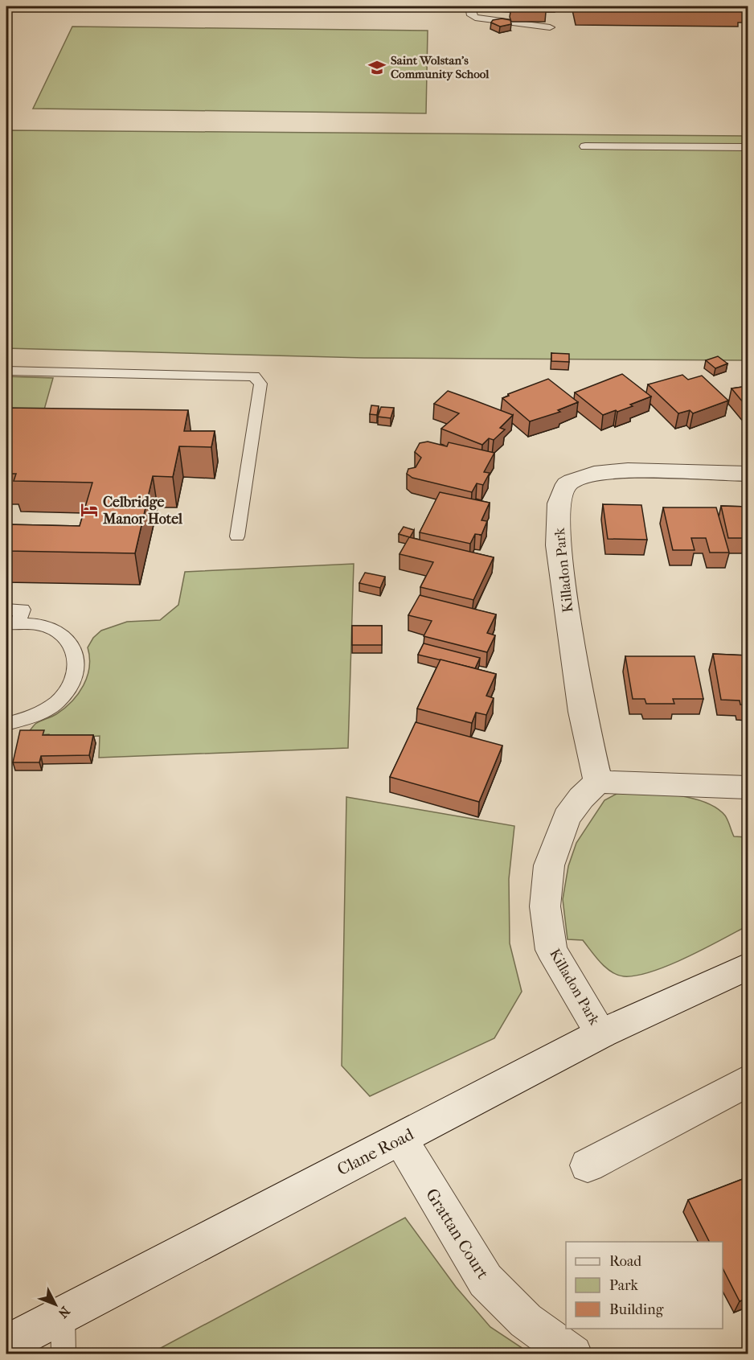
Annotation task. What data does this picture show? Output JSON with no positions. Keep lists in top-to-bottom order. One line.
{"streets":{"street":["Killadon Park","Clane Road","Grattan Court"]},"crossings":[["Killadon Park","Clane Road"],["Clane Road","Grattan Court"]],"places":{"school or university":["Saint Wolstan's Community School"],"hotel":["Celbridge Manor Hotel"]},"legend":["Road","Park","Building"],"north":"bottom right"}
